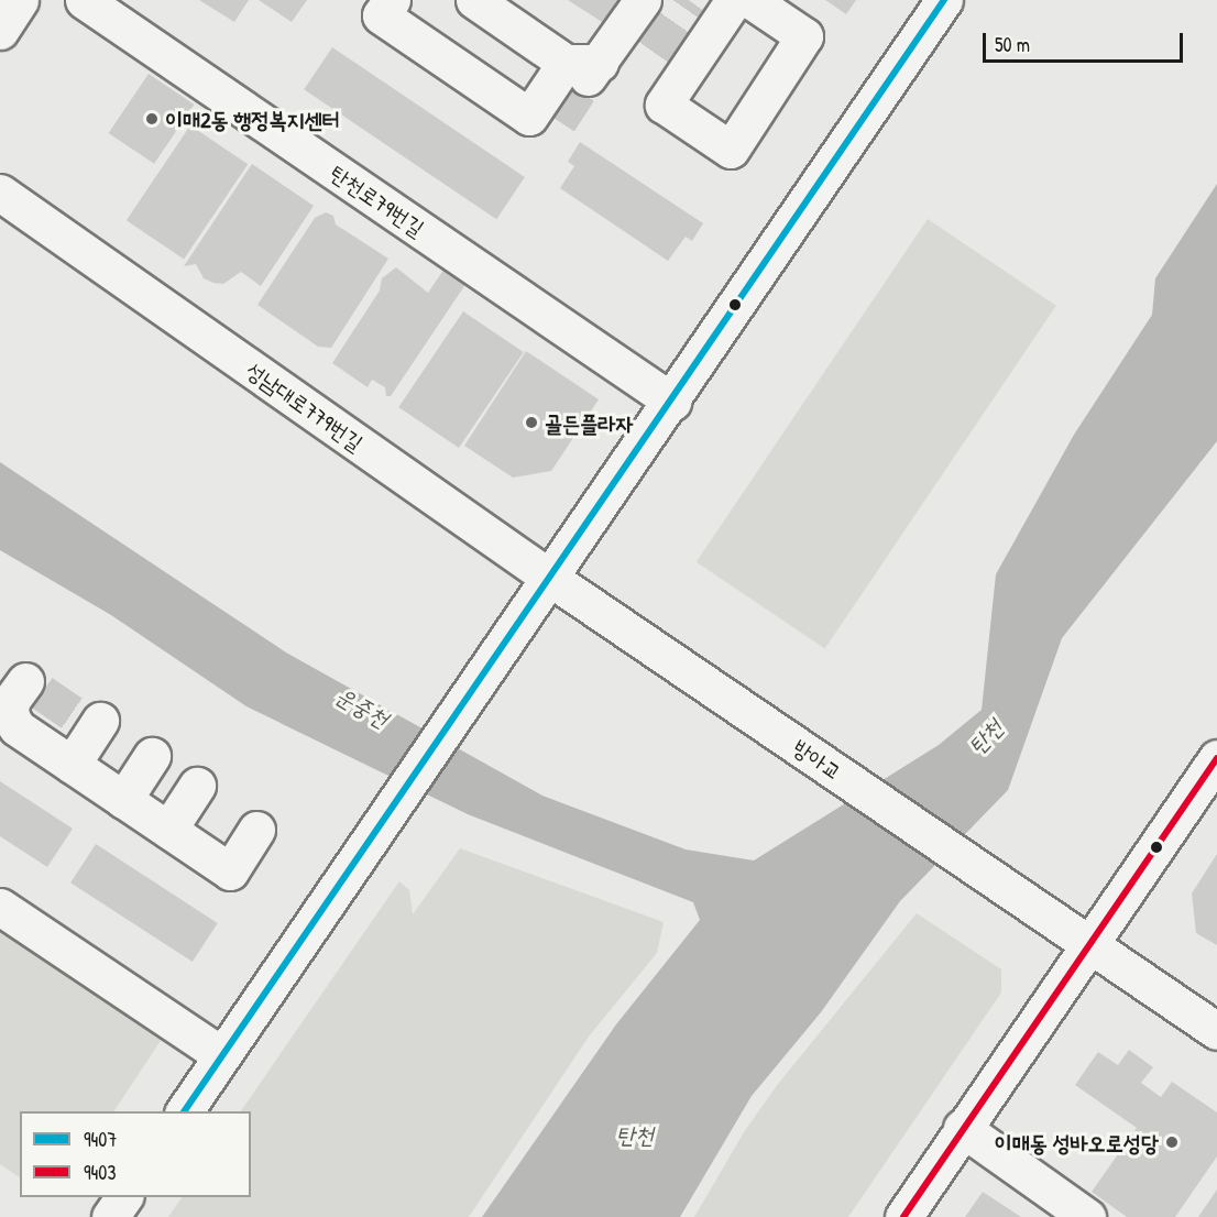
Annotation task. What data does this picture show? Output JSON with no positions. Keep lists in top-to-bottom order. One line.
{"streets":{"street":["탄천로79번길","성남대로779번길","방아교"]},"crossings":[["성남대로779번길","방아교"]],"water":["운중천","탄천"],"places":["이매2동 행정복지센터","골든플라자","이매동 성바오로성당"],"lines":["transit line 9407","transit line 9403"],"legend":["9407","9403"],"scale_bar":"50 m"}
